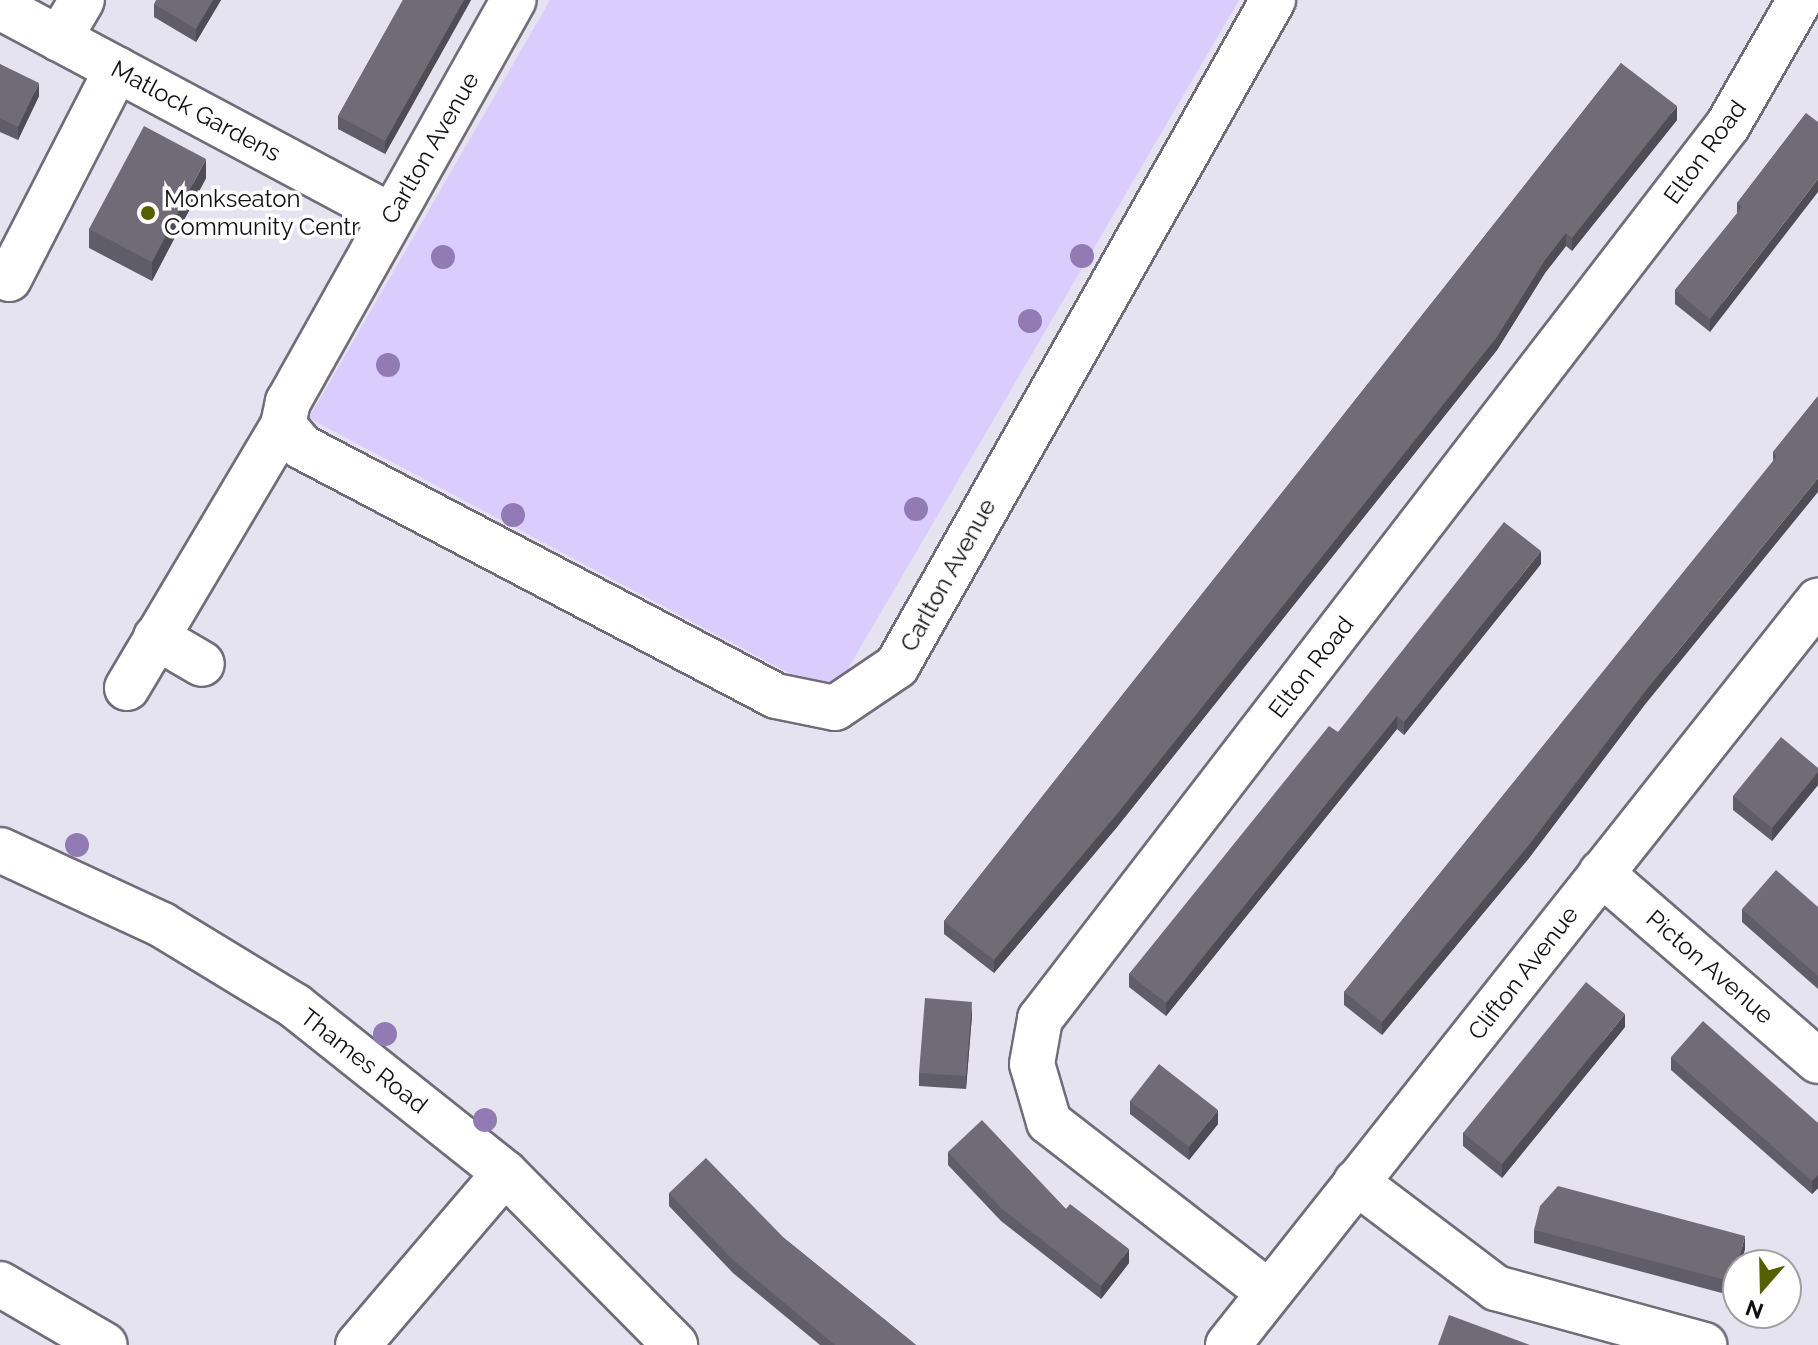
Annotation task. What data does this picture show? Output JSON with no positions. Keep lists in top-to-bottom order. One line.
{"streets":{"street":["Matlock Gardens","Carlton Avenue","Elton Road","Picton Avenue","Clifton Avenue","Thames Road"]},"crossings":[["Matlock Gardens","Carlton Avenue"],["Elton Road","Clifton Avenue"],["Picton Avenue","Clifton Avenue"]],"places":["Monkseaton Community Centr"],"north":"bottom"}
